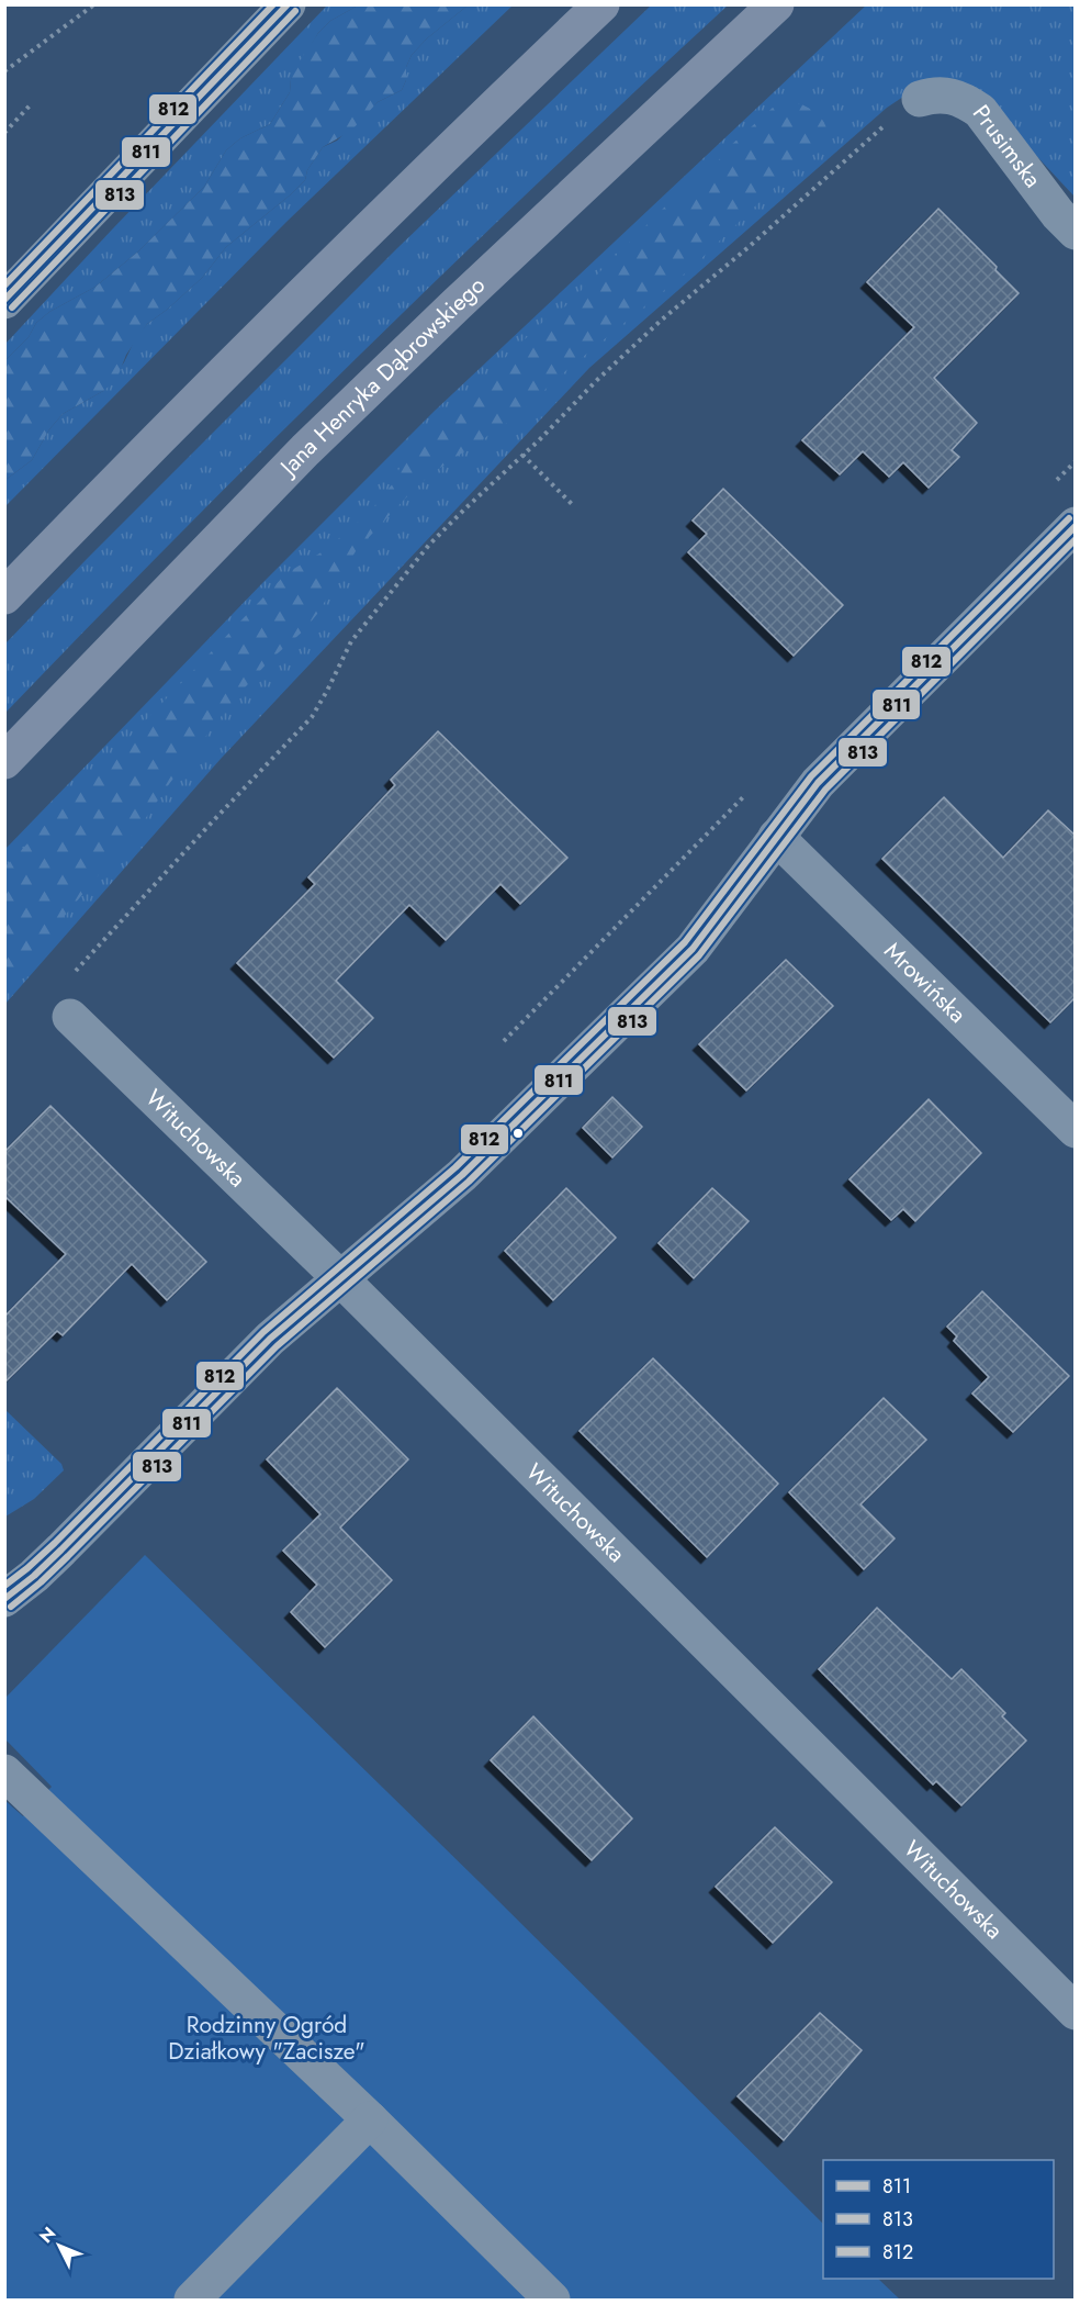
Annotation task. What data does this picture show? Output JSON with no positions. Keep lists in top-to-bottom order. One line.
{"streets":{"main road":["Jana Henryka Dąbrowskiego"],"street":["Prusimska","Mrowińska","Wituchowska"]},"parks":["Rodzinny Ogród Działkowy \"Zacisze\""],"lines":["transit line 811","transit line 812","transit line 813"],"legend":["811","813","812"],"north":"top left"}
